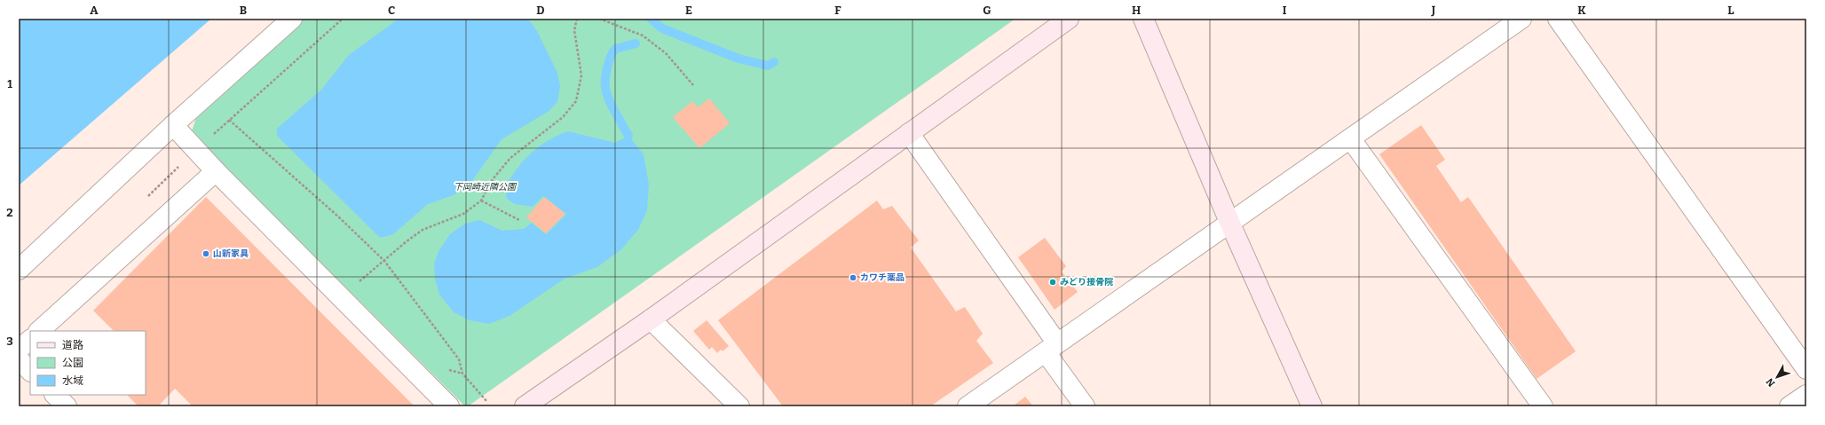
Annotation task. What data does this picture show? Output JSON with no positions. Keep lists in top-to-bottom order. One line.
{"parks":["下岡崎近隣公園"],"places":["山新家具","カワチ薬品","みどり接骨院"],"legend":["道路","公園","水域"],"north":"bottom left","grid":{"columns":["A","B","C","D","E","F","G","H","I","J","K","L"],"rows":["1","2","3"]}}
